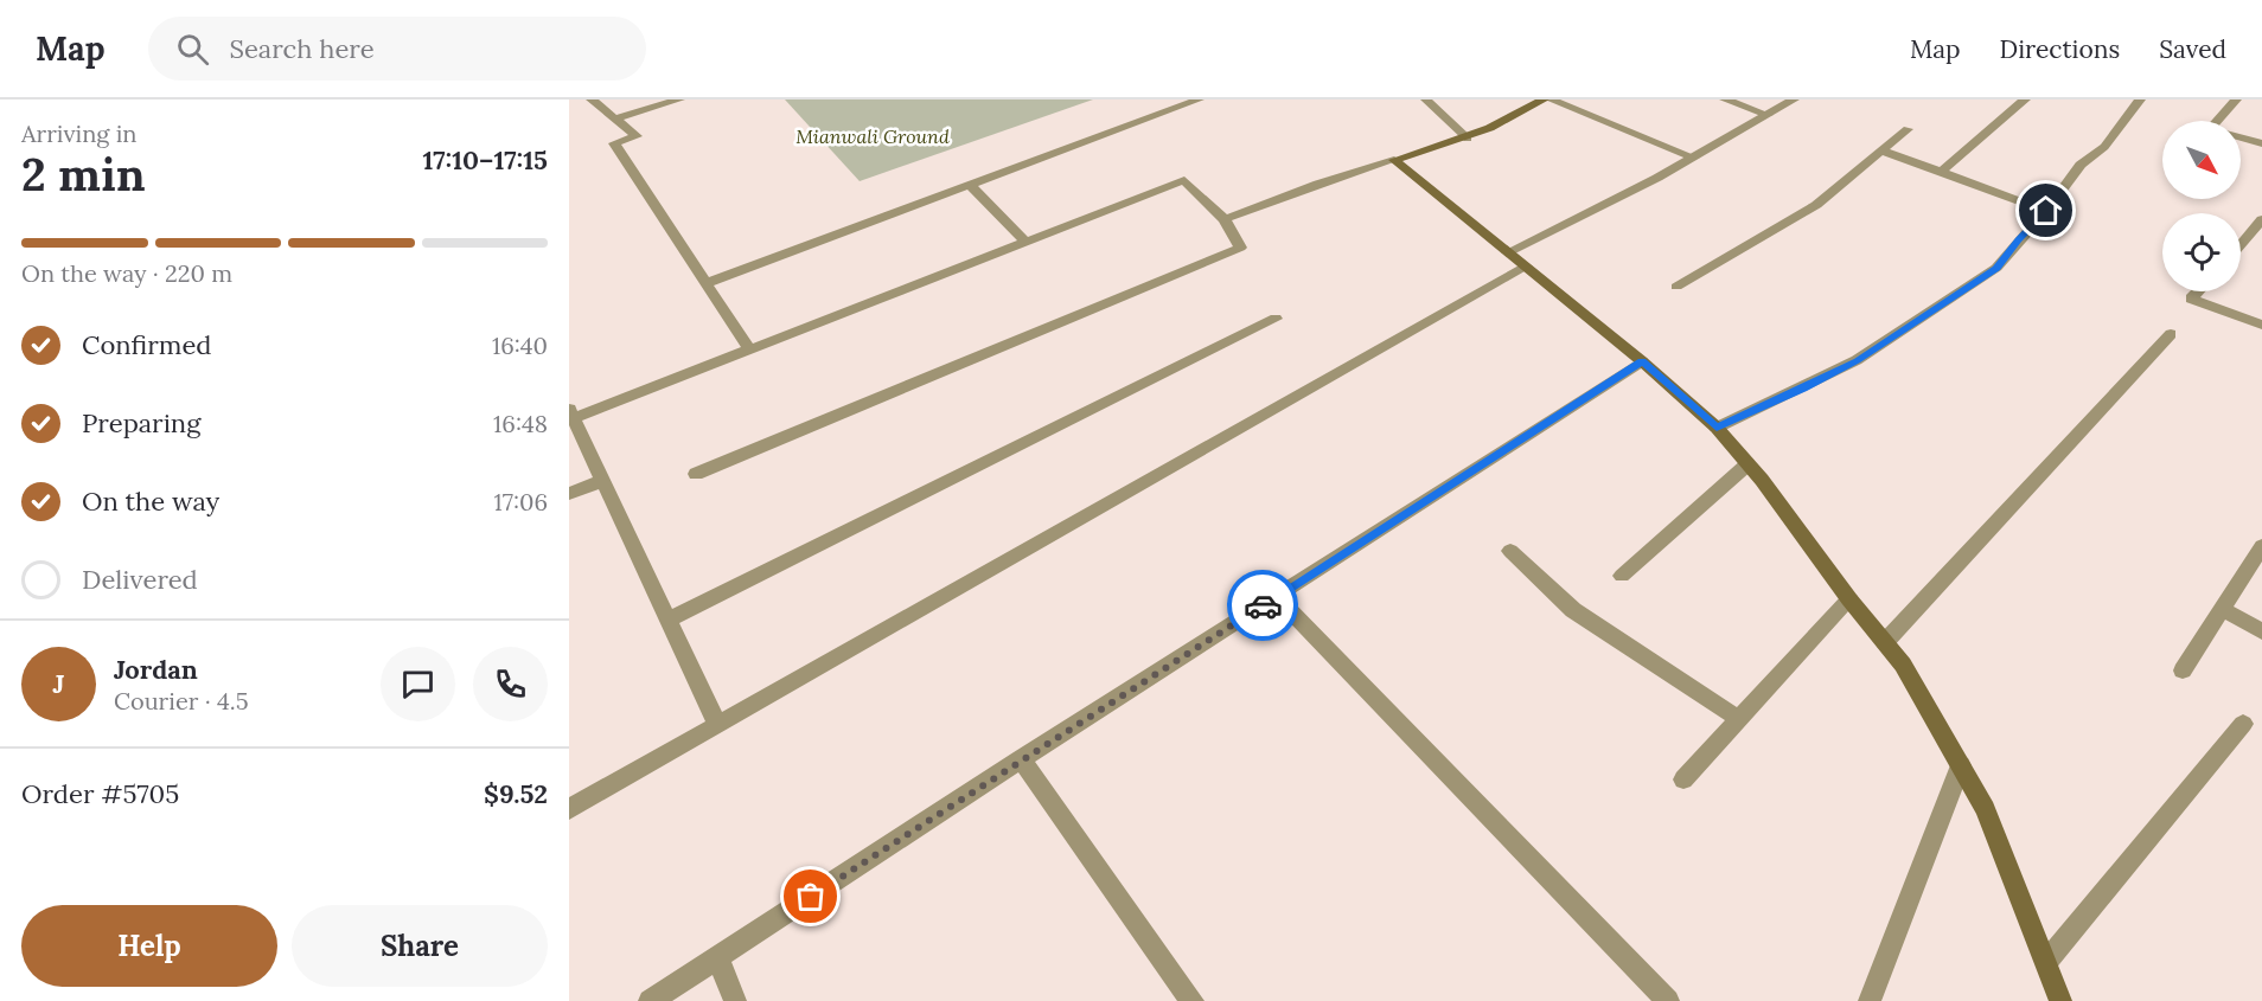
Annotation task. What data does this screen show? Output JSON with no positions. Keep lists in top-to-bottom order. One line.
{"parks":["Mianwali Ground"],"north":"bottom right","page":{"header":"Map","search":"Search here","nav":["Map","Directions","Saved"],"heading":["2 min","Arriving in","17:10–17:15"],"panel":["Jordan","Courier · 4.5","Order #5705","$9.52"],"bar":"On the way · 220 m","list":[["Confirmed","16:40"],["Preparing","16:48"],["On the way","17:06"],"Delivered"],"round":"J","buttons":["Help","Share"]}}
